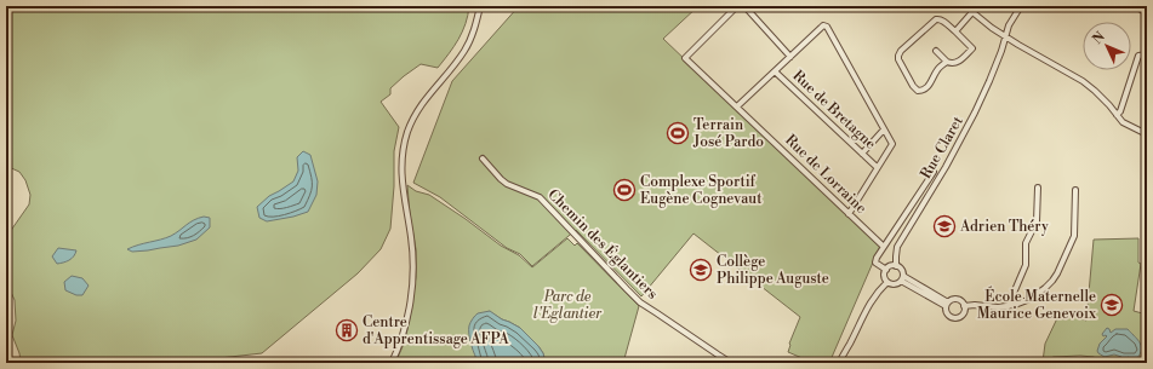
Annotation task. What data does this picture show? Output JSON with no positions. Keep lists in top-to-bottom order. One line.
{"streets":{"street":["Rue de Bretagne","Rue Claret","Rue de Lorraine","Chemin des Églantiers"]},"parks":["Parc de l'Eglantier"],"places":{"sports":["Terrain José Pardo","Complexe Sportif Eugène Cognevaut"],"school or university":["Adrien Théry","Collège Philippe Auguste","École Maternelle Maurice Genevoix"],"building":["Centre d'Apprentissage AFPA"]},"north":"top left"}
